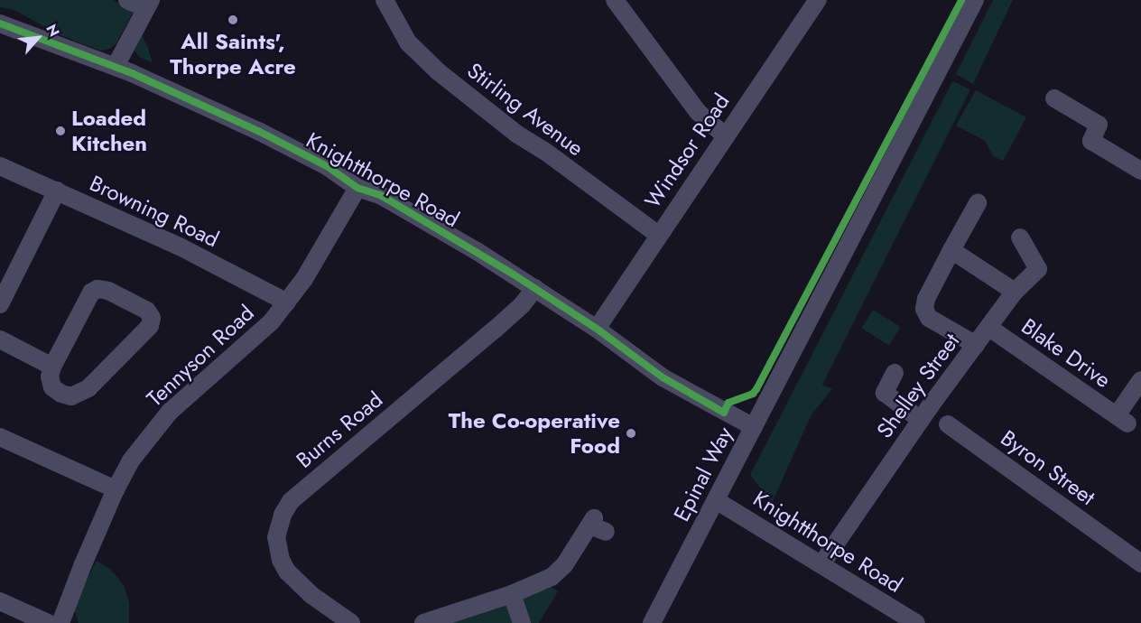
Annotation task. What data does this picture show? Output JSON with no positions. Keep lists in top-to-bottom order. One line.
{"streets":{"street":["Stirling Avenue","Windsor Road","Knightthorpe Road","Browning Road","Blake Drive","Tennyson Road","Shelley Street","Burns Road","Byron Street","Epinal Way"]},"crossings":[["Stirling Avenue","Windsor Road"],["Windsor Road","Knightthorpe Road"],["Knightthorpe Road","Tennyson Road"],["Knightthorpe Road","Shelley Street"],["Knightthorpe Road","Burns Road"],["Knightthorpe Road","Epinal Way"],["Browning Road","Tennyson Road"],["Blake Drive","Shelley Street"]],"places":["All Saints', Thorpe Acre","Loaded Kitchen","The Co-operative Food"],"north":"top right"}
